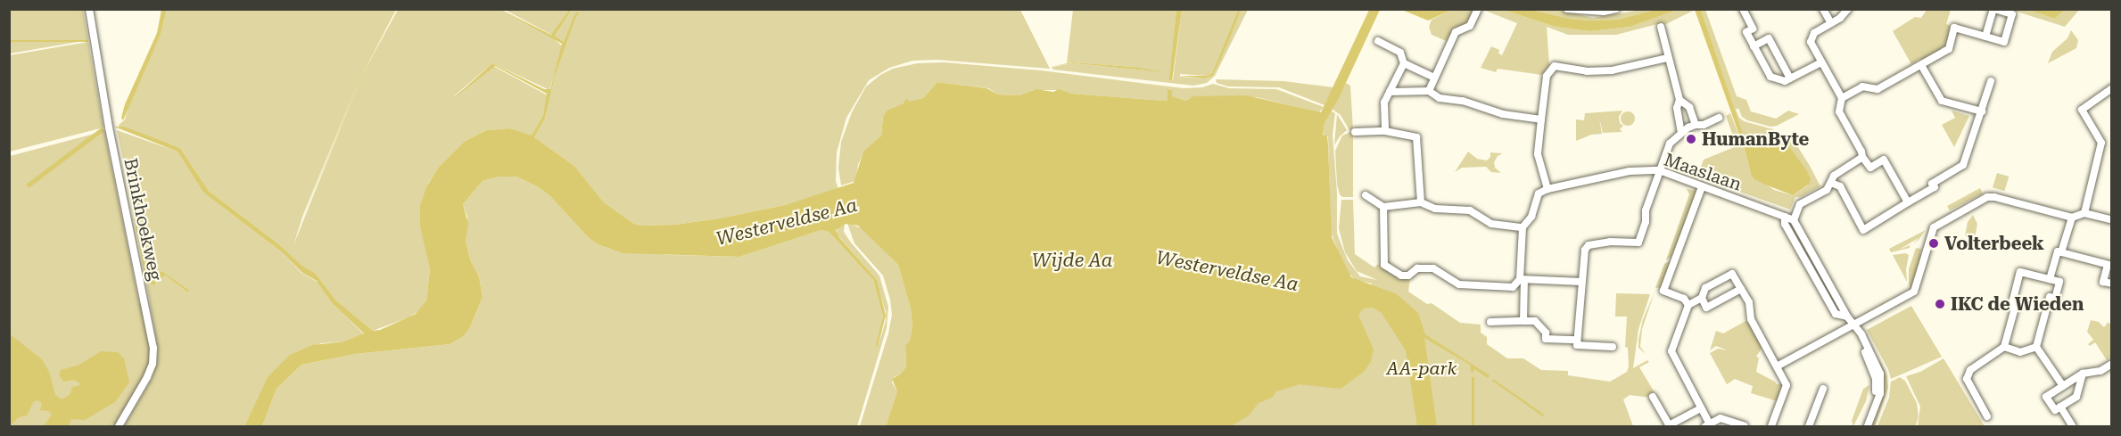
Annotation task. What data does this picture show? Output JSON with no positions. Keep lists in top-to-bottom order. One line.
{"streets":{"street":["Maaslaan","Brinkhoekweg"]},"water":["Westerveldse Aa","Wijde Aa"],"parks":["AA-park"],"places":["HumanByte","Volterbeek","IKC de Wieden"]}
